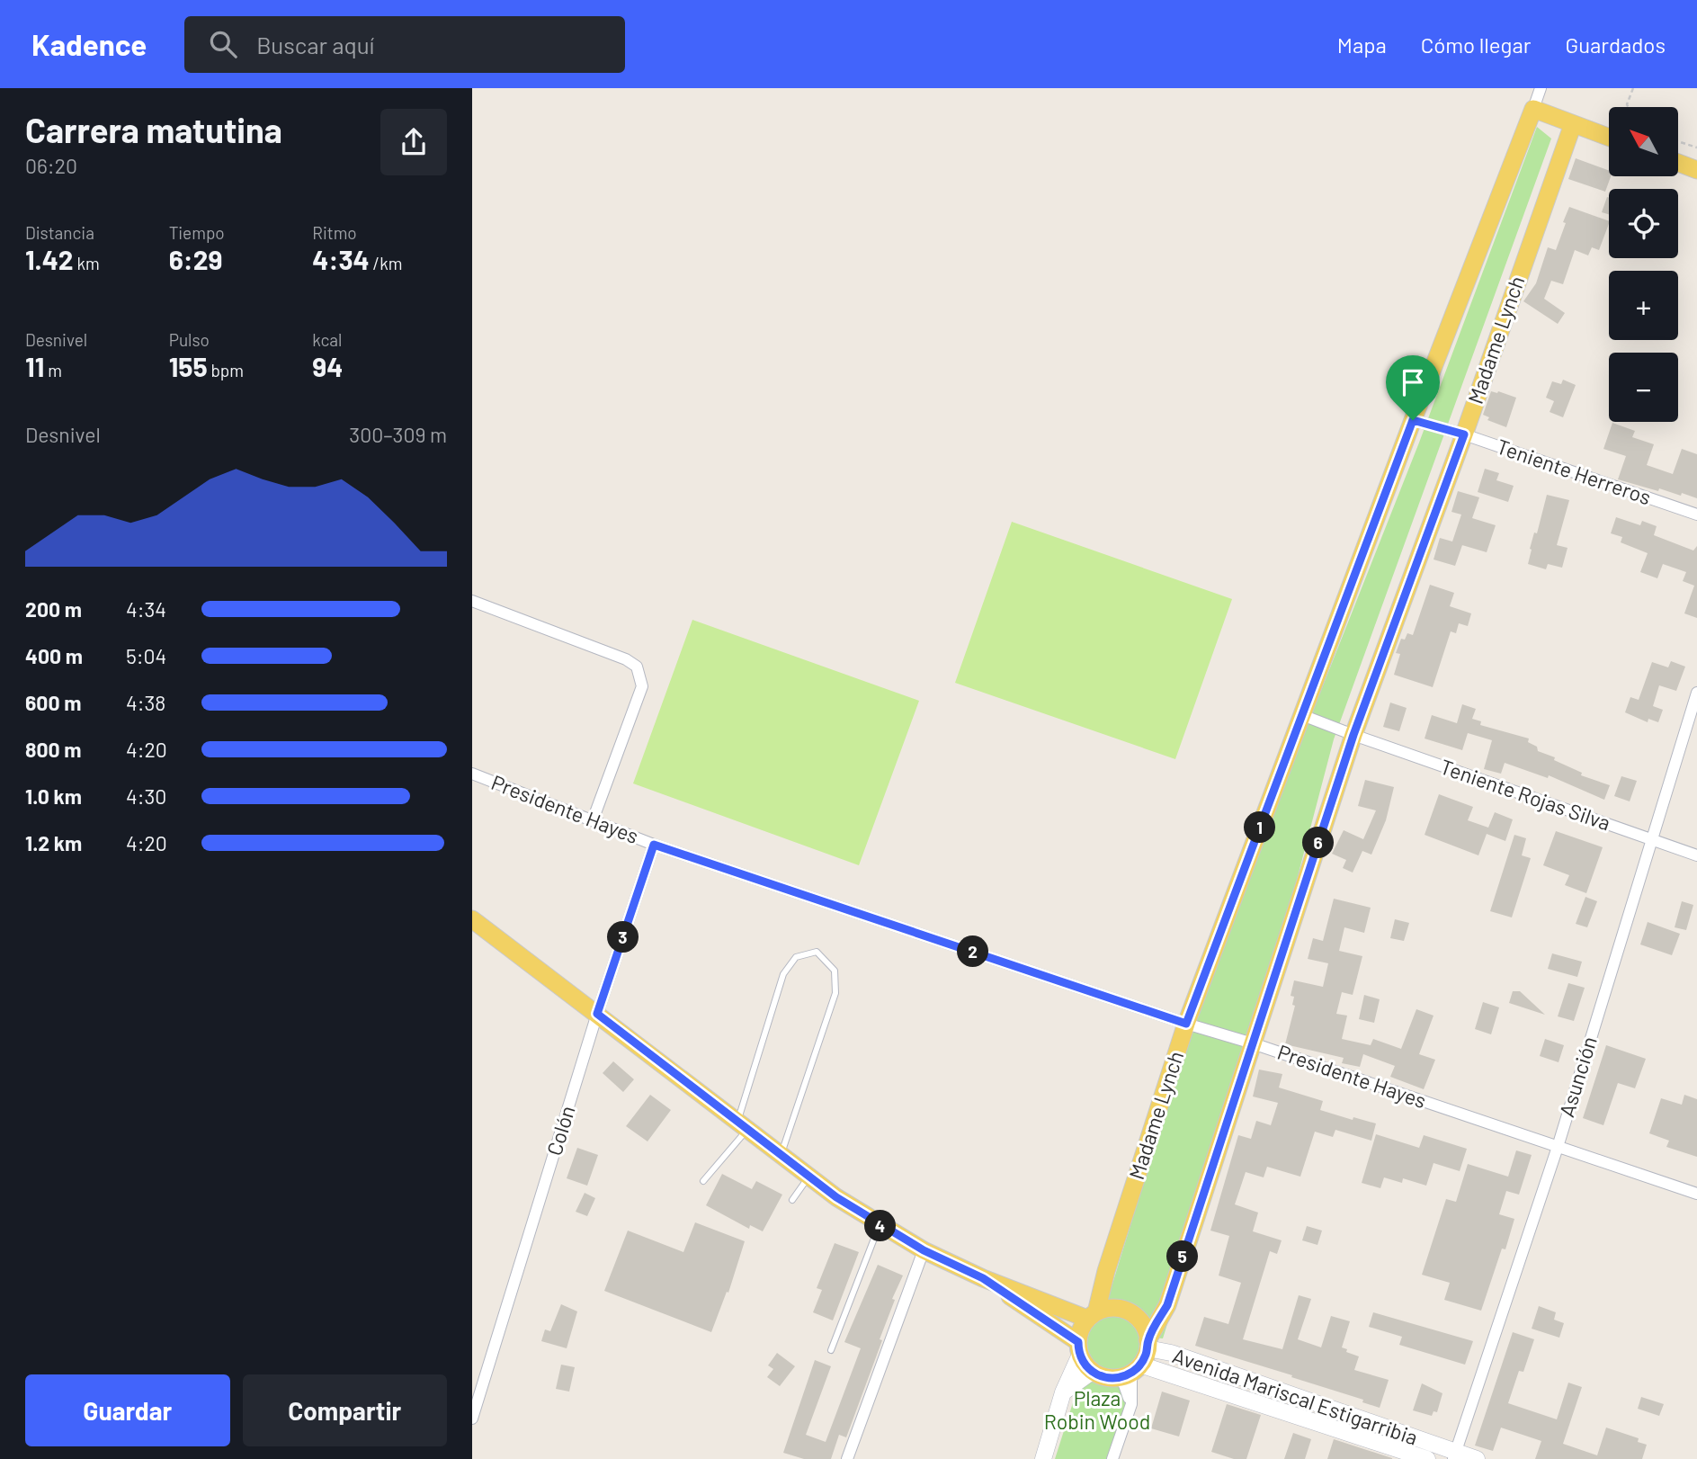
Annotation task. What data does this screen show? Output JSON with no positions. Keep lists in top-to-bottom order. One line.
{"streets":{"main road":["Madame Lynch","Avenida Mariscal Estigarribia"],"street":["Teniente Herreros","Teniente Rojas Silva","Presidente Hayes","Asunción","Colón"]},"crossings":[["Madame Lynch","Teniente Herreros"],["Madame Lynch","Teniente Rojas Silva"],["Madame Lynch","Presidente Hayes"],["Madame Lynch","Avenida Mariscal Estigarribia"],["Teniente Rojas Silva","Asunción"],["Presidente Hayes","Asunción"],["Presidente Hayes","Colón"],["Asunción","Avenida Mariscal Estigarribia"]],"parks":["Plaza Robin Wood"],"north":"top left","page":{"header":"Kadence","search":"Buscar aquí","nav":["Mapa","Cómo llegar","Guardados"],"heading":["Carrera matutina","06:20"],"map_buttons":["+","−"],"stats":[["Distancia","1.42 km"],["Tiempo","6:29"],["Ritmo","4:34 /km"],["Desnivel","11 m"],["Pulso","155 bpm"],["kcal","94"]],"chart":["Desnivel","300–309 m"],"list":[{"name":"200 m","note":"4:34"},{"name":"400 m","note":"5:04"},{"name":"600 m","note":"4:38"},{"name":"800 m","note":"4:20"},{"name":"1.0 km","note":"4:30"},{"name":"1.2 km","note":"4:20"}],"pins":["1","6","3","2","4","5"],"buttons":["Guardar","Compartir"]}}
